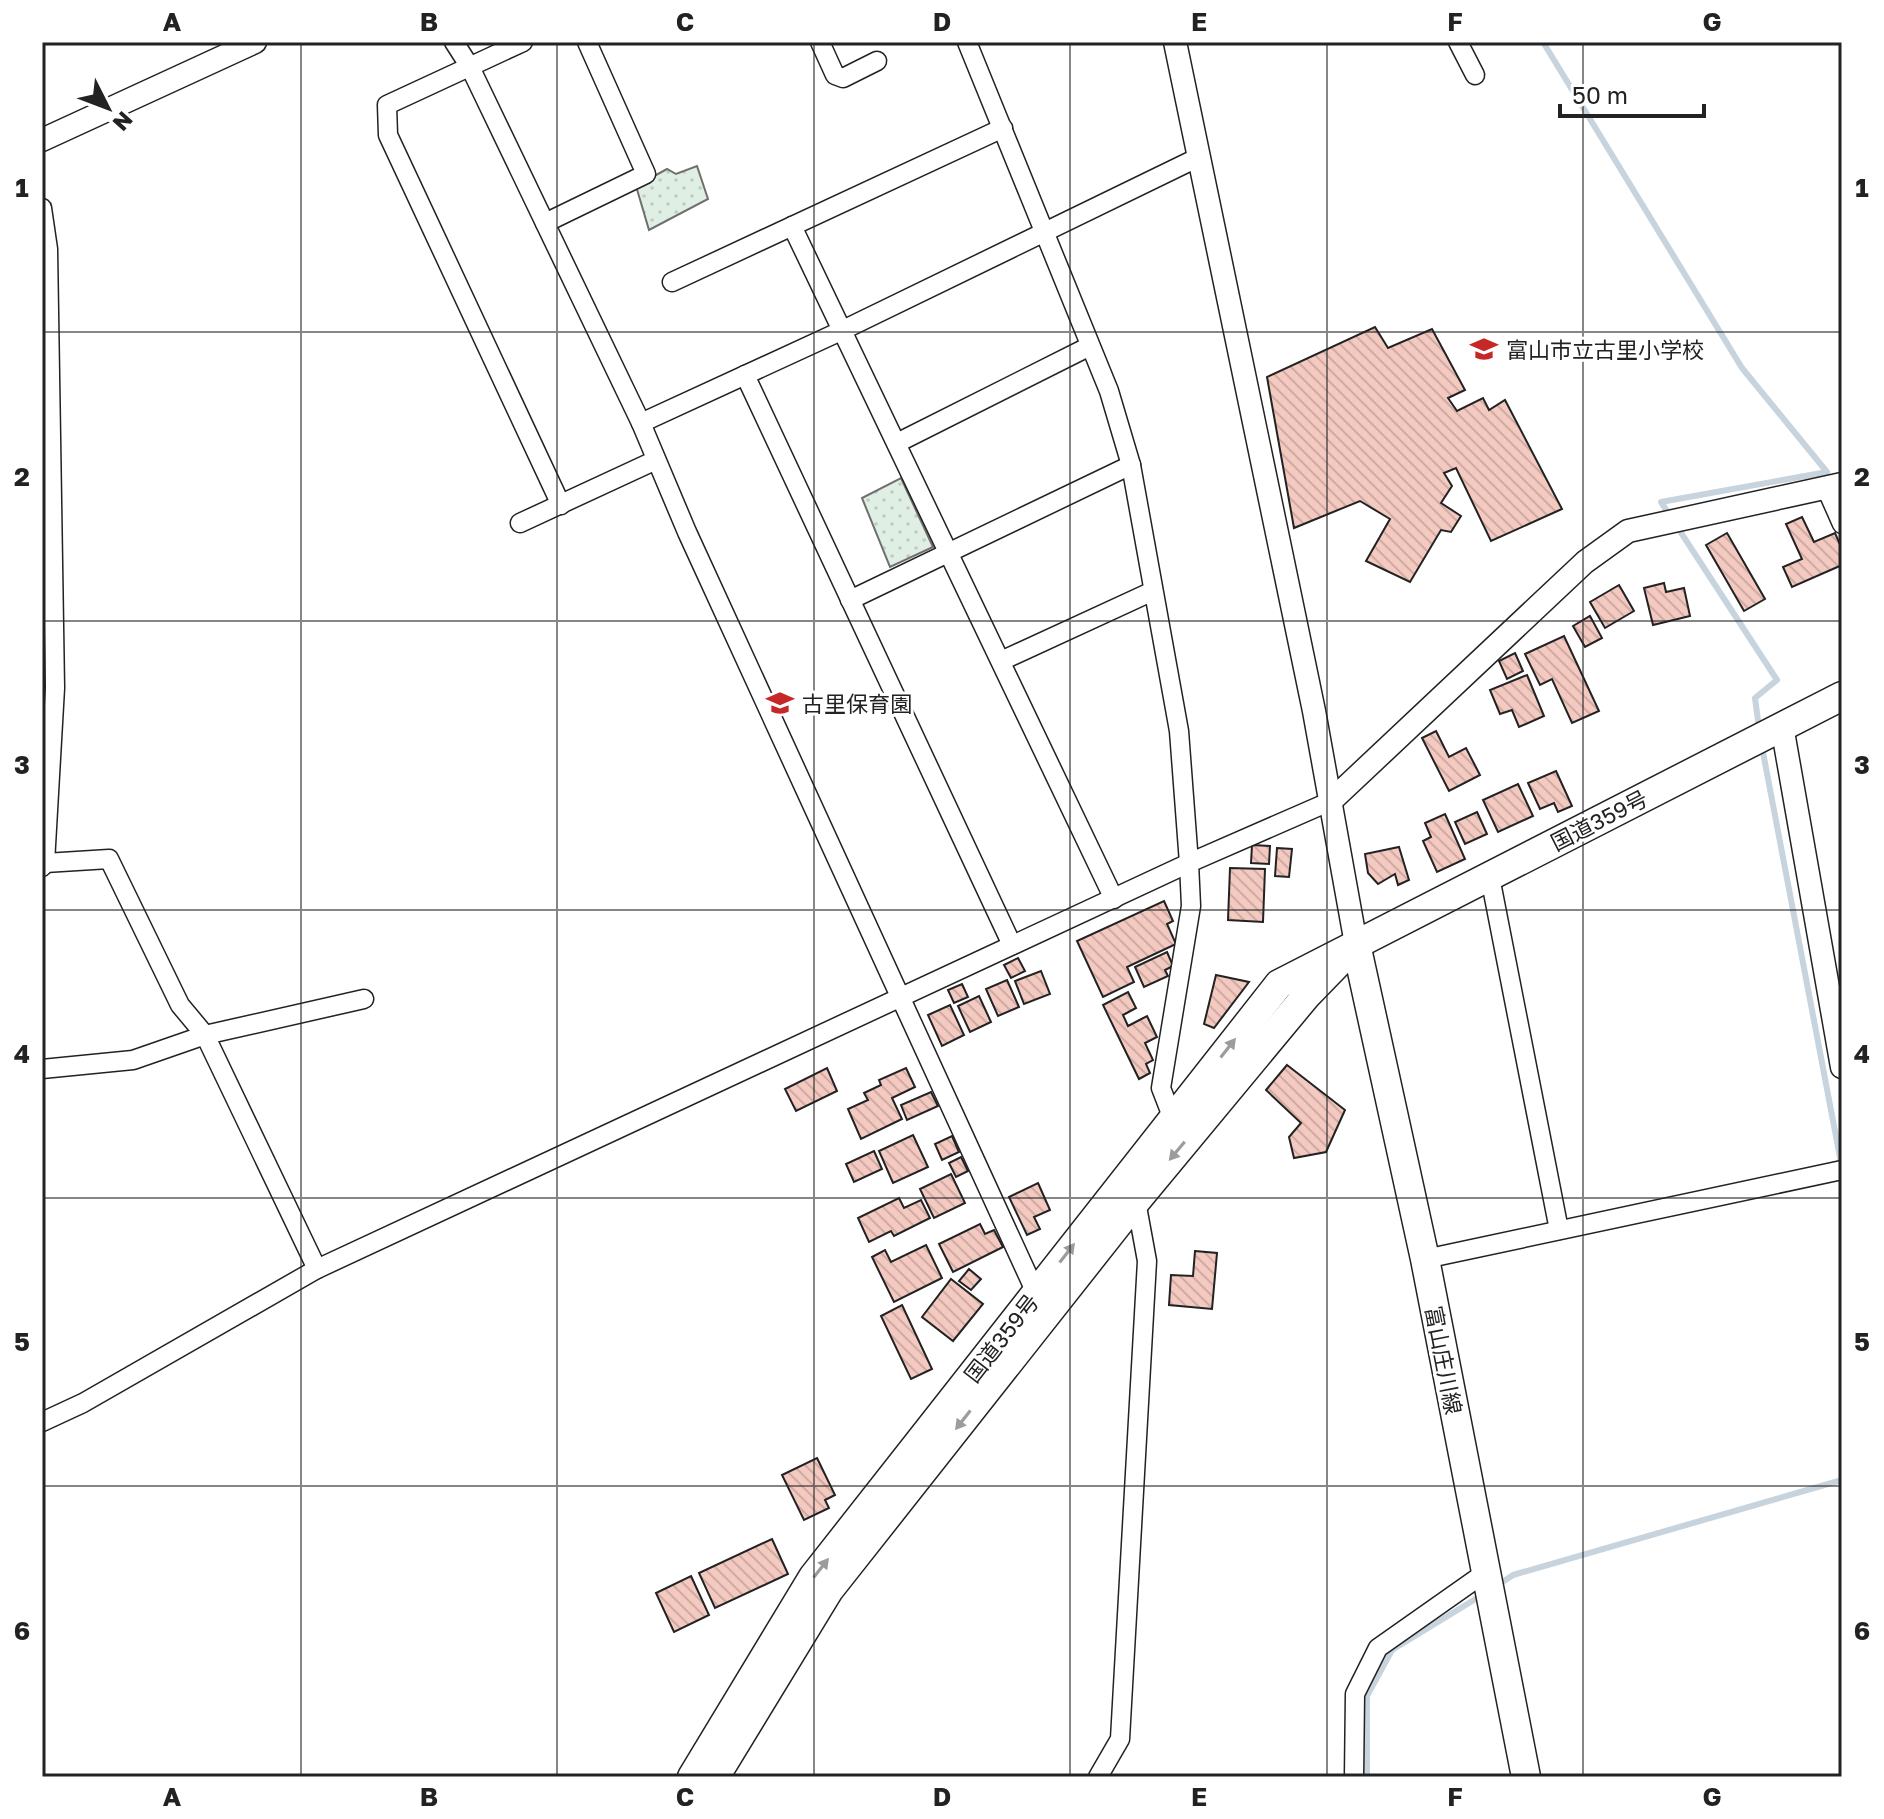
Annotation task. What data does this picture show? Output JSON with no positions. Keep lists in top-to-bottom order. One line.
{"streets":{"main road":["国道359号","富山庄川線"]},"crossings":[["国道359号","富山庄川線"]],"places":{"school or university":["富山市立古里小学校","古里保育園"]},"scale_bar":"50 m","north":"bottom right","grid":{"columns":["A","B","C","D","E","F","G"],"rows":["1","2","3","4","5","6"]}}
